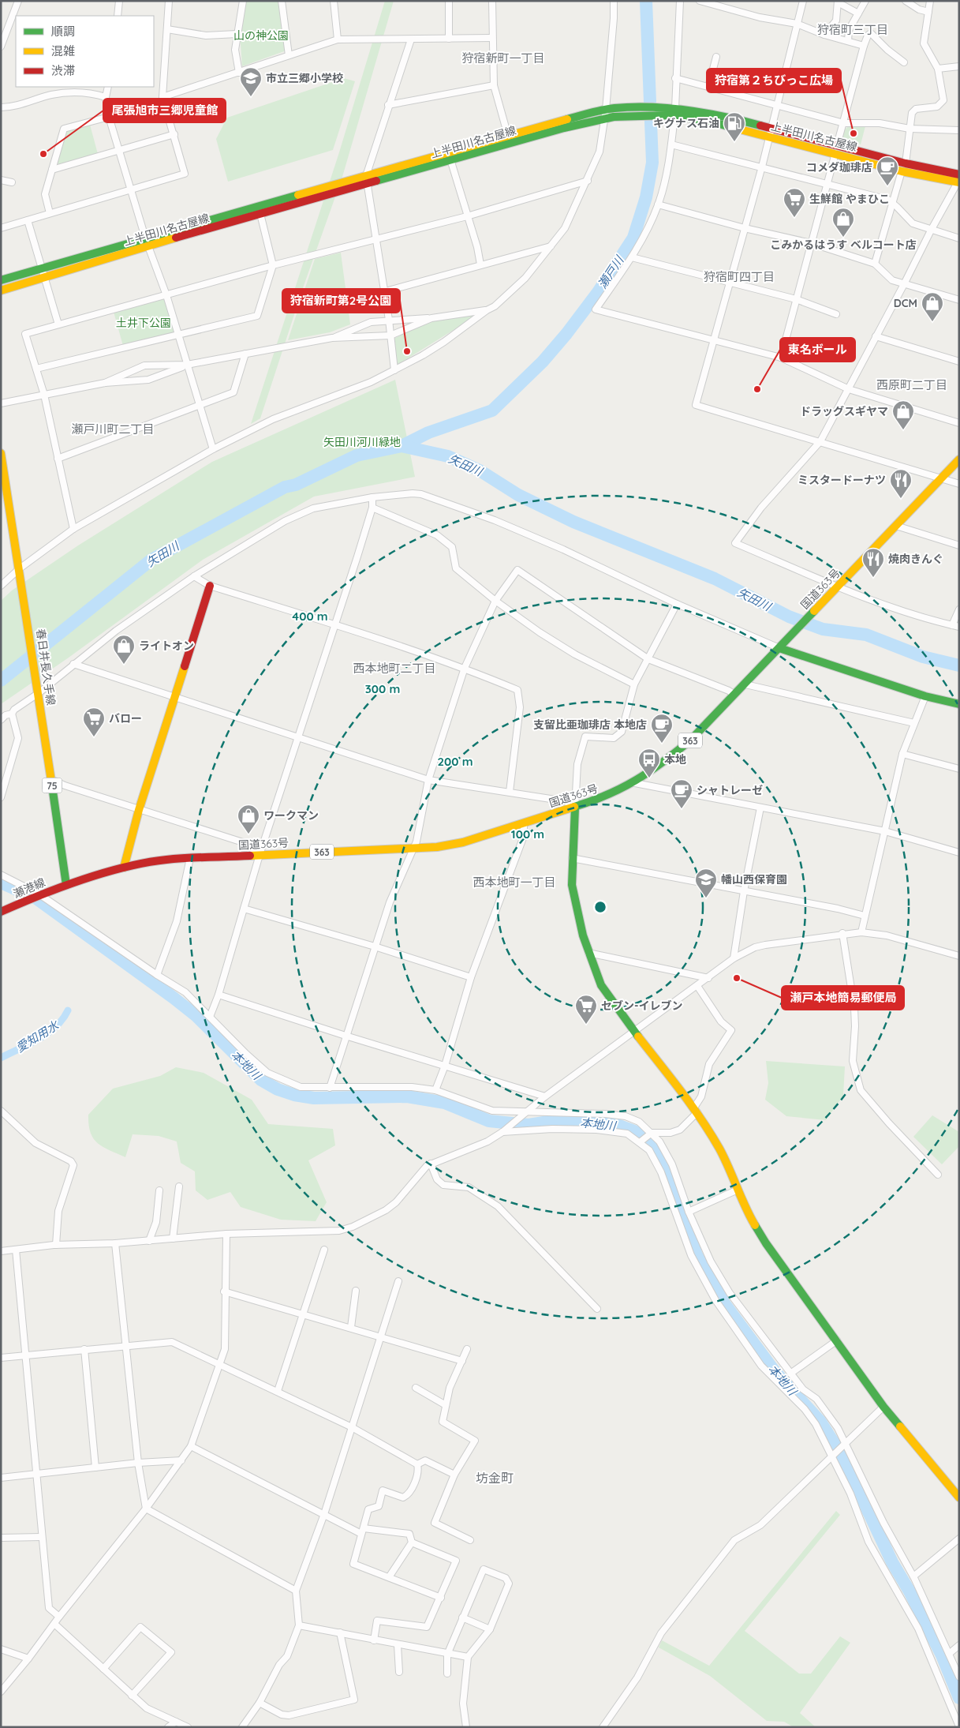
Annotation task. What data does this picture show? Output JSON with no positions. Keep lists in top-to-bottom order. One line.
{"streets":{"main road":["上半田川名古屋線","国道363号","春日井長久手線","363","75","瀬港線"]},"crossings":[["国道363号","春日井長久手線"],["国道363号","瀬港線"],["春日井長久手線","瀬港線"]],"districts":["狩宿町三丁目","狩宿新町一丁目","狩宿町四丁目","西原町二丁目","瀬戸川町二丁目","西本地町二丁目","西本地町一丁目","坊金町"],"water":["瀬戸川","矢田川","愛知用水","本地川"],"parks":["山の神公園","土井下公園","矢田川河川緑地"],"places":{"school or university":["市立三郷小学校","幡山西保育園"],"other":["狩宿第２ちびっこ広場","尾張旭市三郷児童館","狩宿新町第2号公園","東名ボール","瀬戸本地簡易郵便局"],"fuel station":["キグナス石油"],"cafe":["コメダ珈琲店","支留比亜珈琲店 本地店","シャトレーゼ"],"supermarket":["生鮮館 やまひこ","バロー","セブン-イレブン"],"shop":["こみかるはうす ベルコート店","DCM","ドラッグスギヤマ","ライトオン","ワークマン"],"restaurant":["ミスタードーナツ","焼肉きんぐ"],"bus stop":["本地"]},"legend":["順調","混雑","渋滞"],"rings":["400 m","300 m","200 m","100 m"]}
